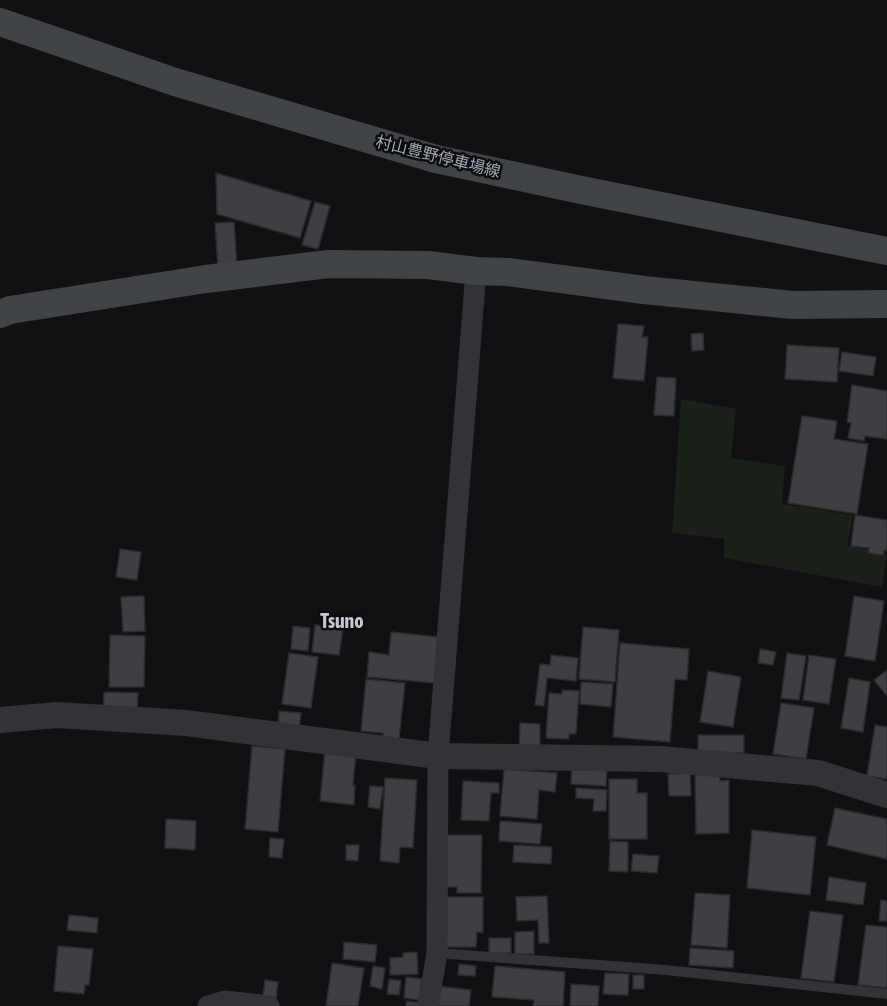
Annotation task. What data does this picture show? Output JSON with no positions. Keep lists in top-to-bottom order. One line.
{"streets":{"main road":["村山豊野停車場線"]},"districts":["Tsuno"]}
